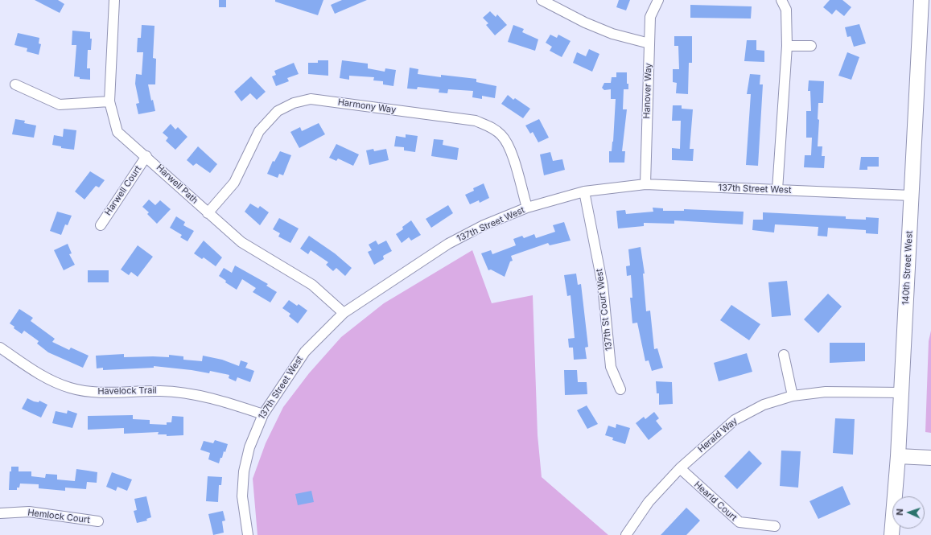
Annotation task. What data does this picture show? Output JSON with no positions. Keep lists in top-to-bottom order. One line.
{"streets":{"street":["Hanover Way","Harmony Way","Harwell Path","137th Street West","Harwell Court","140th Street West","137th St Court West","Havelock Trail","Herald Way","Hearld Court","Hemlock Court"]},"crossings":[["Hanover Way","137th Street West"],["Harmony Way","Harwell Path"],["Harmony Way","137th Street West"],["Harwell Path","137th Street West"],["Harwell Path","Harwell Court"],["137th Street West","140th Street West"],["137th Street West","137th St Court West"],["137th Street West","Havelock Trail"],["140th Street West","Herald Way"],["Herald Way","Hearld Court"]],"north":"left"}
